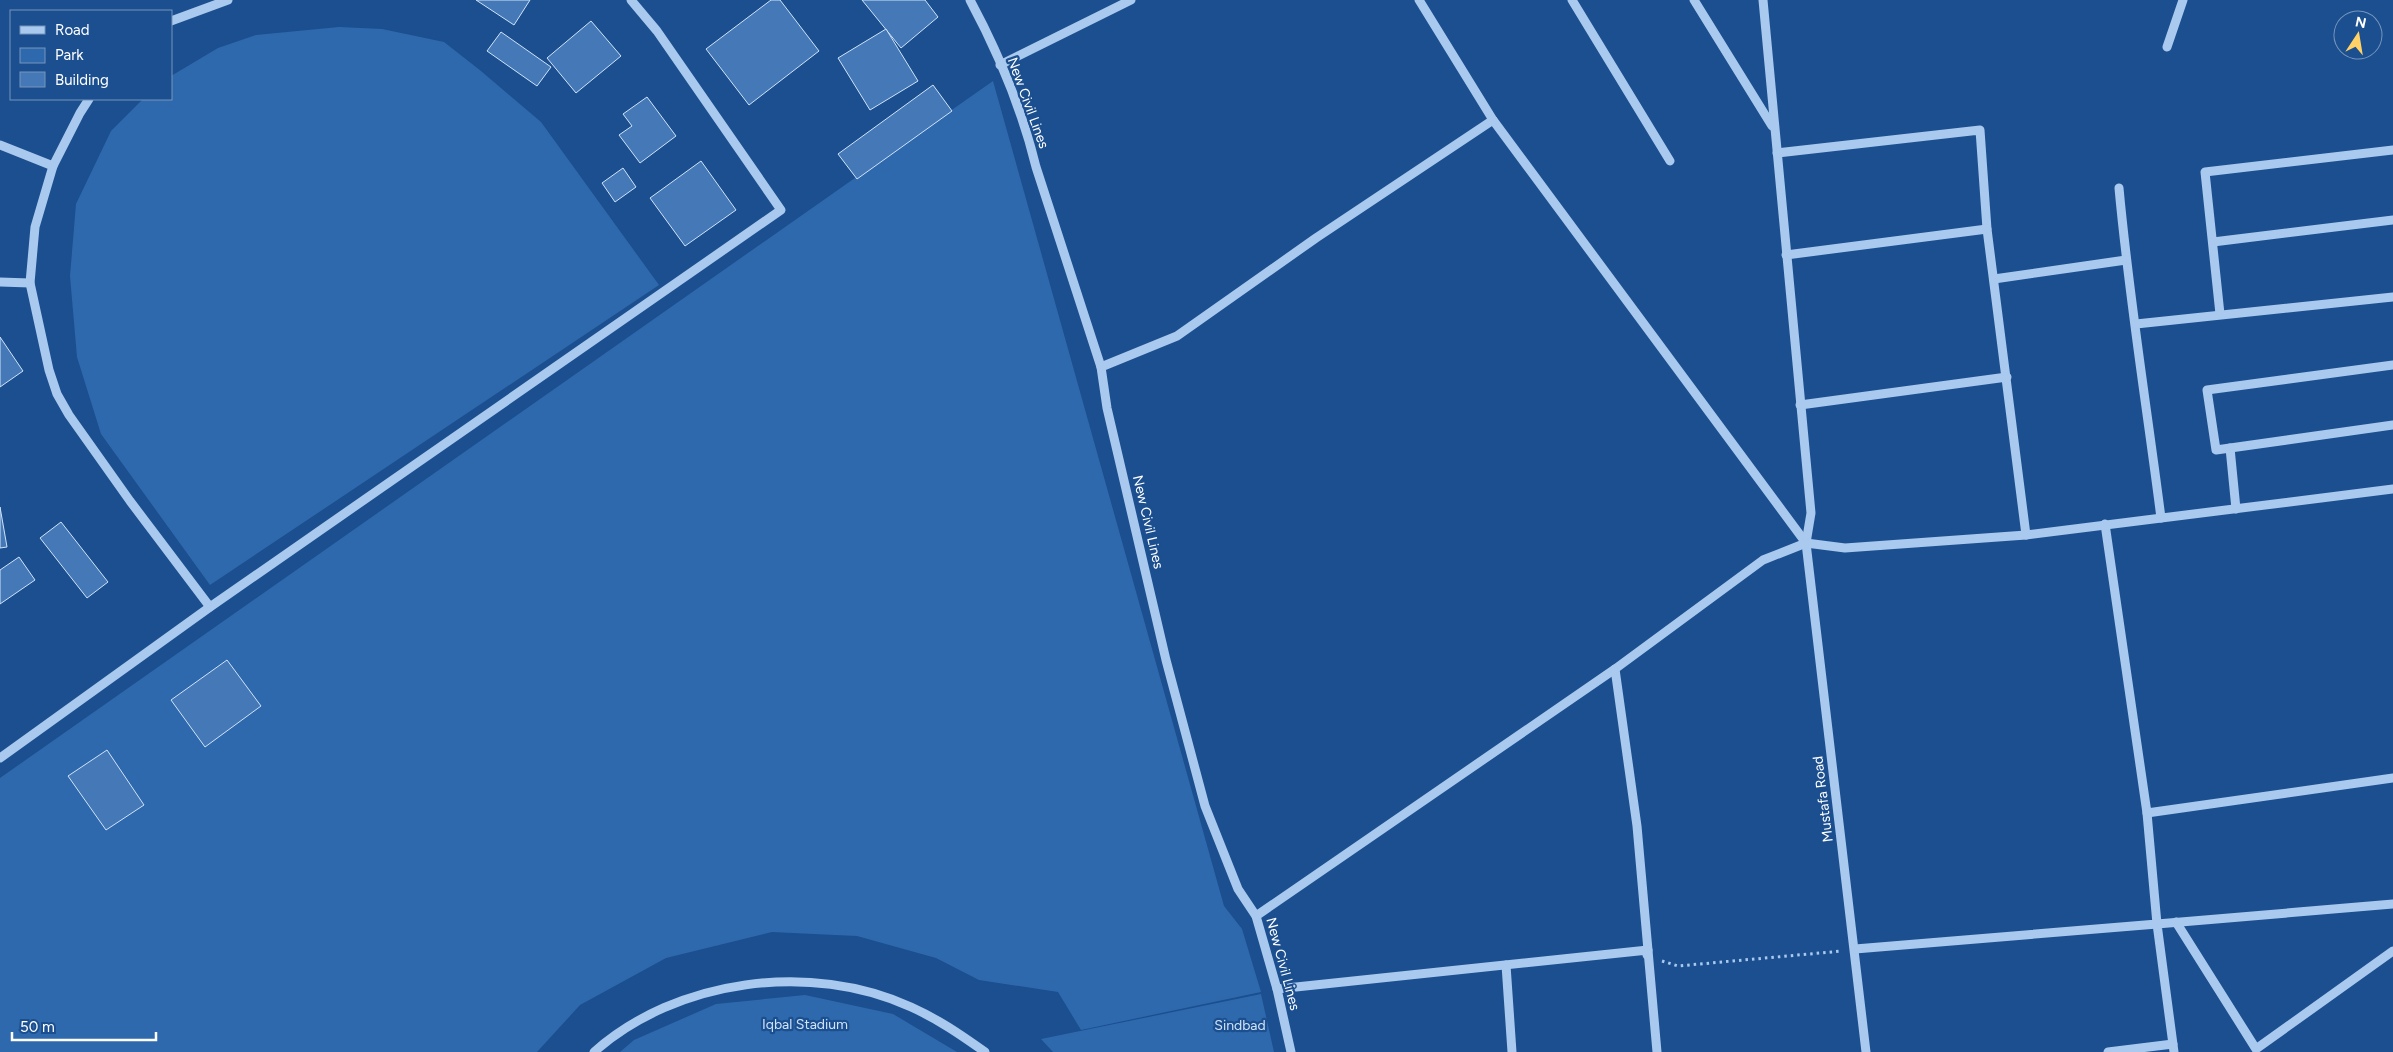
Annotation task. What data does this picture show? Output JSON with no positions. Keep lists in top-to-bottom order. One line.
{"streets":{"street":["New Civil Lines","Mustafa Road"]},"parks":["Iqbal Stadium","Sindbad"],"legend":["Road","Park","Building"],"scale_bar":"50 m","north":"top"}
